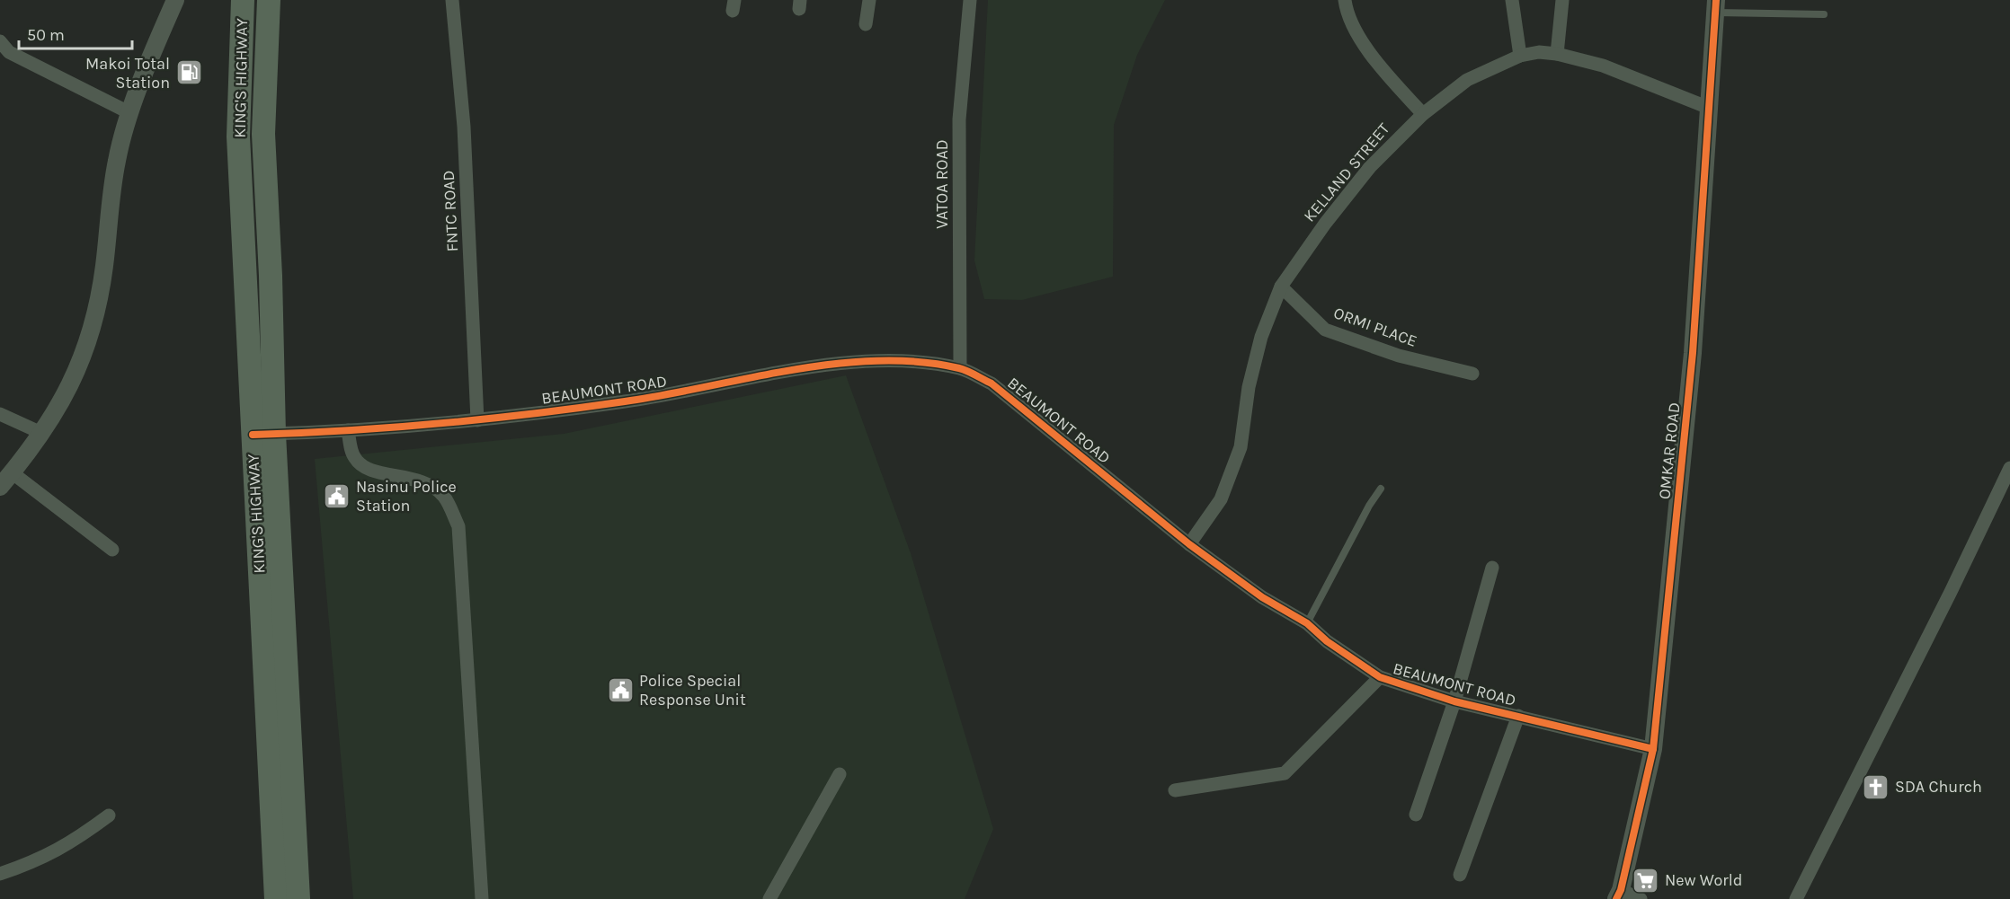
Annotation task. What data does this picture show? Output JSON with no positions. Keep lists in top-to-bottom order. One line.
{"streets":{"highway":["KING'S HIGHWAY"],"street":["KELLAND STREET","VATOA ROAD","FNTC ROAD","ORMI PLACE","BEAUMONT ROAD","OMKAR ROAD"]},"crossings":[["KING'S HIGHWAY","BEAUMONT ROAD"],["KELLAND STREET","ORMI PLACE"],["KELLAND STREET","BEAUMONT ROAD"],["KELLAND STREET","OMKAR ROAD"],["VATOA ROAD","BEAUMONT ROAD"],["FNTC ROAD","BEAUMONT ROAD"],["BEAUMONT ROAD","OMKAR ROAD"]],"places":{"fuel station":["Makoi Total Station"],"public building":["Nasinu Police Station","Police Special Response Unit"],"church":["SDA Church"],"supermarket":["New World"]},"scale_bar":"50 m"}
